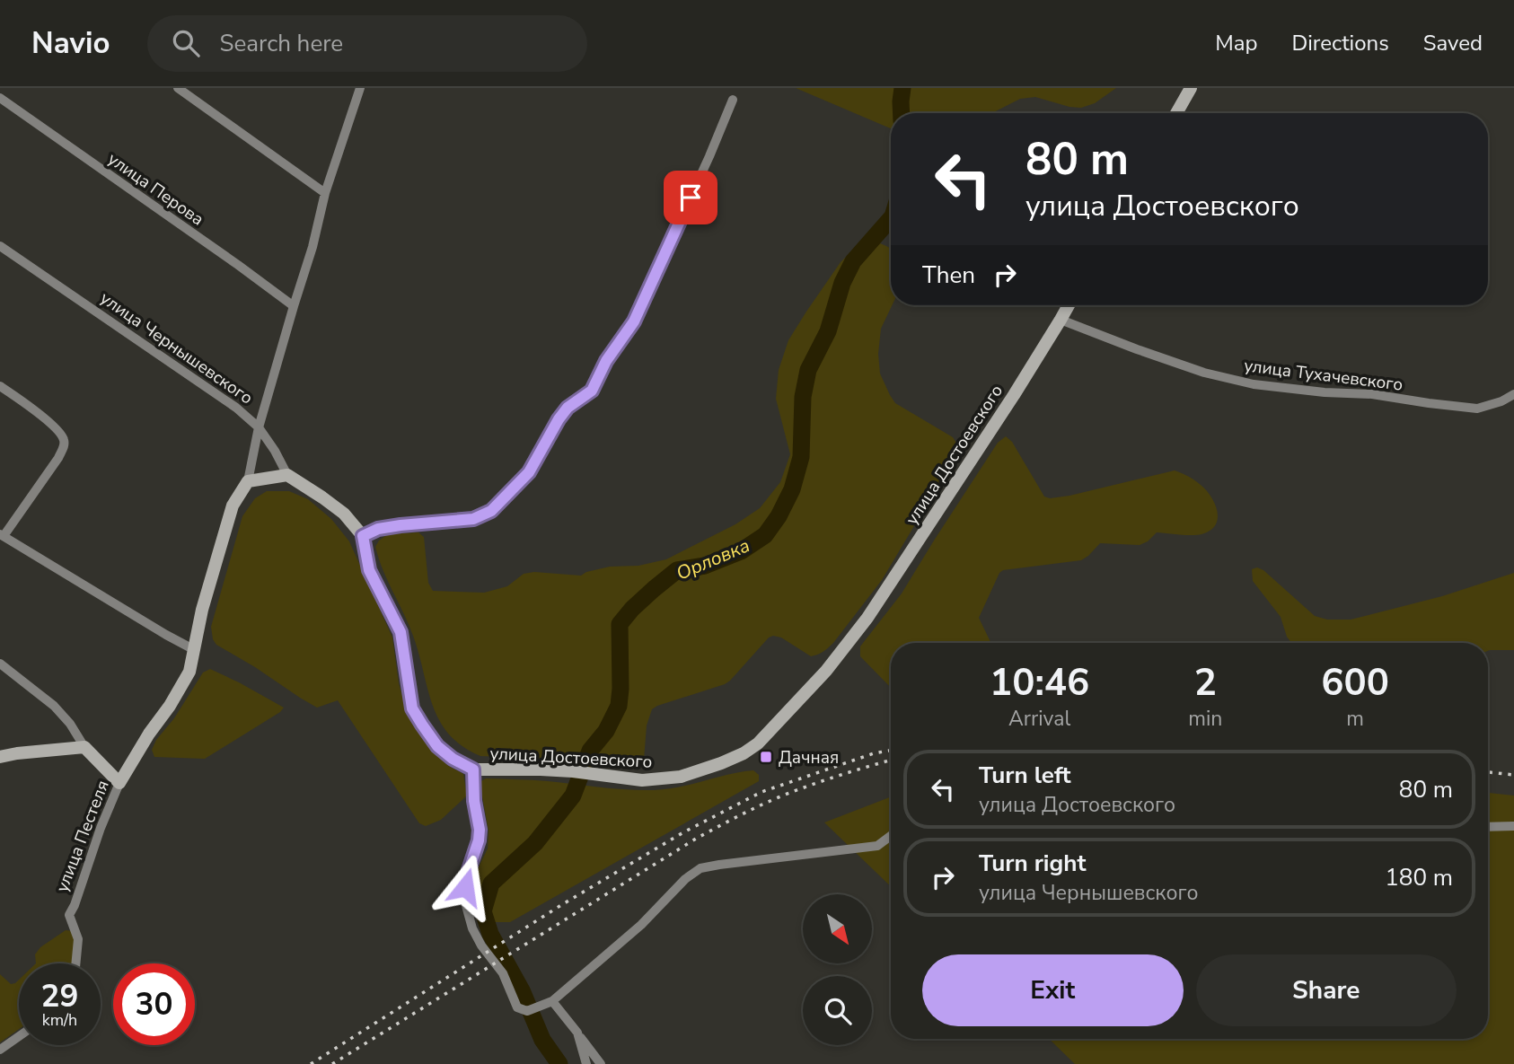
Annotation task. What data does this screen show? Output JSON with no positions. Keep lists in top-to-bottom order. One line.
{"streets":{"main road":["улица Чернышевского","улица Достоевского","улица Пестеля"],"street":["улица Перова","улица Тухачевского"]},"crossings":[["улица Чернышевского","улица Достоевского"],["улица Тухачевского","улица Достоевского"]],"water":["Орловка"],"places":{"transit":["Дачная"]},"north":"bottom right","page":{"header":"Navio","search":"Search here","nav":["Map","Directions","Saved"],"turn":["80 m","улица Достоевского"],"then":"Then","eta":["10:46","Arrival","2","min","600","m"],"list":[{"name":"Turn left","note":"улица Достоевского","value":"80 m"},{"name":"Turn right","note":"улица Чернышевского","value":"180 m"}],"buttons":["Exit","Share"],"speed":"29 km/h","limit":"30"}}
